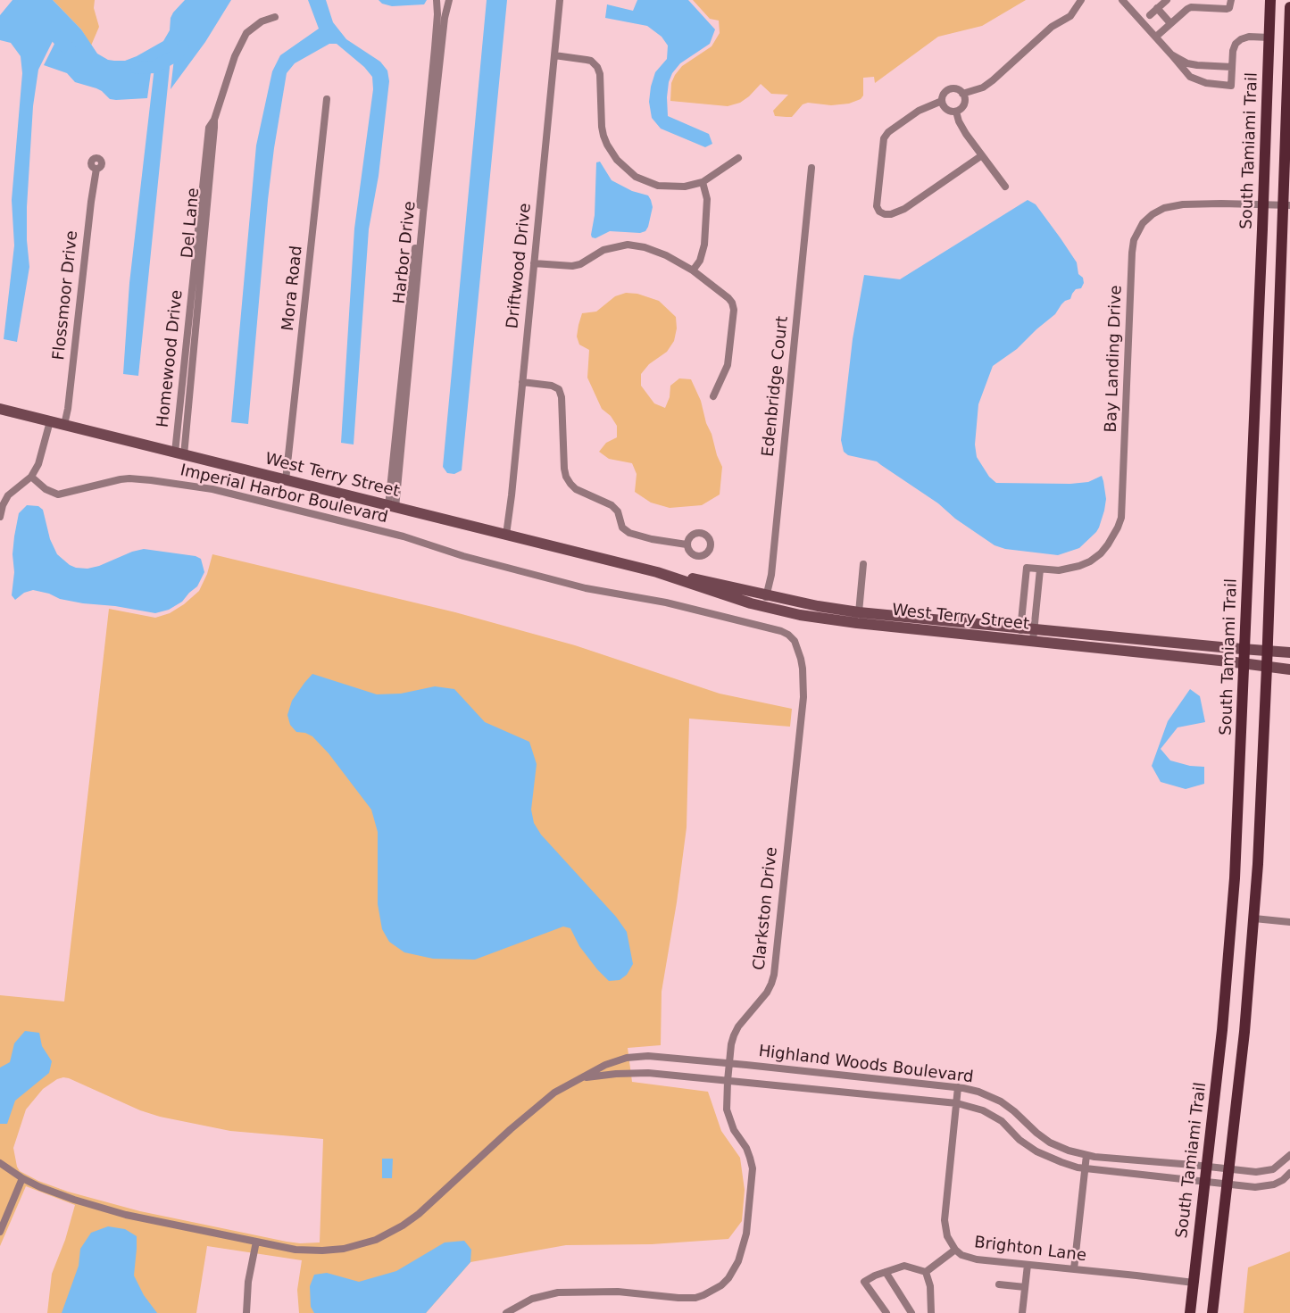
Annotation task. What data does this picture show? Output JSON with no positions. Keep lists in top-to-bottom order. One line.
{"streets":{"main road":["South Tamiami Trail"],"street":["Harbor Drive","Driftwood Drive","Mora Road","Flossmoor Drive","Homewood Drive","Bay Landing Drive","Edenbridge Court","West Terry Street","Imperial Harbor Boulevard","Clarkston Drive","Highland Woods Boulevard","Brighton Lane"]},"crossings":[["South Tamiami Trail","Bay Landing Drive"],["South Tamiami Trail","West Terry Street"],["South Tamiami Trail","Highland Woods Boulevard"],["South Tamiami Trail","Brighton Lane"],["Harbor Drive","West Terry Street"],["Driftwood Drive","West Terry Street"],["Mora Road","West Terry Street"],["Flossmoor Drive","West Terry Street"],["Homewood Drive","West Terry Street"],["Bay Landing Drive","West Terry Street"],["Edenbridge Court","West Terry Street"],["Imperial Harbor Boulevard","Clarkston Drive"],["Clarkston Drive","Highland Woods Boulevard"],["Highland Woods Boulevard","Brighton Lane"]]}
